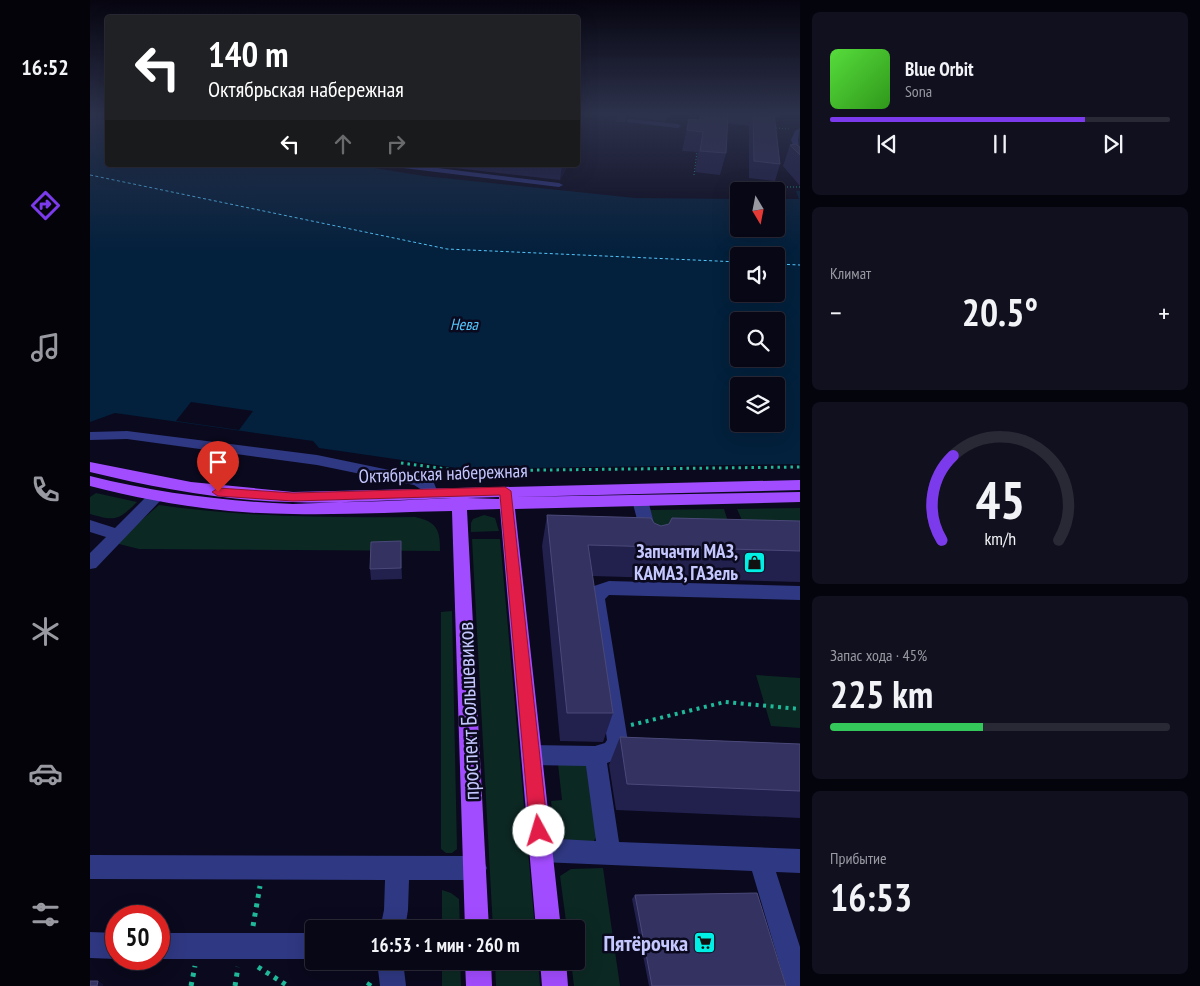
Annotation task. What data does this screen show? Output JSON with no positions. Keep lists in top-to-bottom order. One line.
{"streets":{"main road":["Октябрьская набережная","проспект Большевиков"]},"crossings":[["Октябрьская набережная","проспект Большевиков"]],"water":["Нева"],"places":{"shop":["Запчачти МАЗ, КАМАЗ, ГАЗель"],"supermarket":["Пятёрочка"]},"north":"bottom","page":{"tabs":"16:52","turn":["140 m","Октябрьская набережная"],"song":["Blue Orbit","Sona"],"tile":["Климат",["Запас хода · 45%","225 km"],["Прибытие","16:53"]],"heat":["−","20.5°","+"],"limit":"50","trip":"16:53 · 1 мин · 260 m","gauge":["45","km/h"]}}
